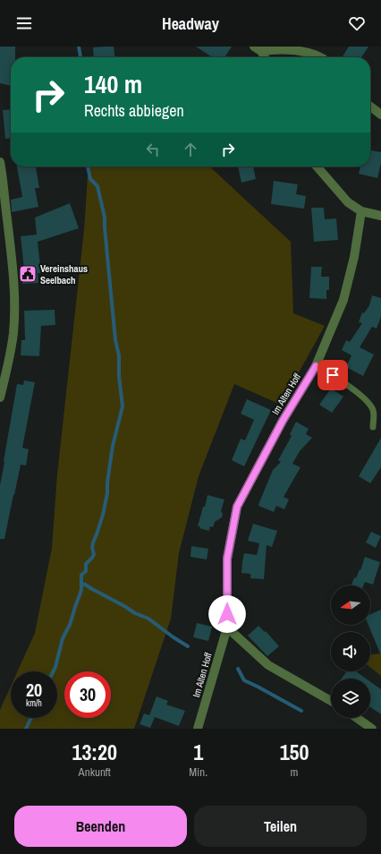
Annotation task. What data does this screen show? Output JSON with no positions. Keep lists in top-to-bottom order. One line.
{"streets":{"street":["Im Alten Hoff"]},"places":{"public building":["Vereinshaus Seelbach"]},"north":"left","page":{"header":"Headway","turn":["140 m","Rechts abbiegen"],"speed":"20 km/h","limit":"30","eta":["13:20","Ankunft","1","Min.","150","m"],"buttons":["Beenden","Teilen"]}}
